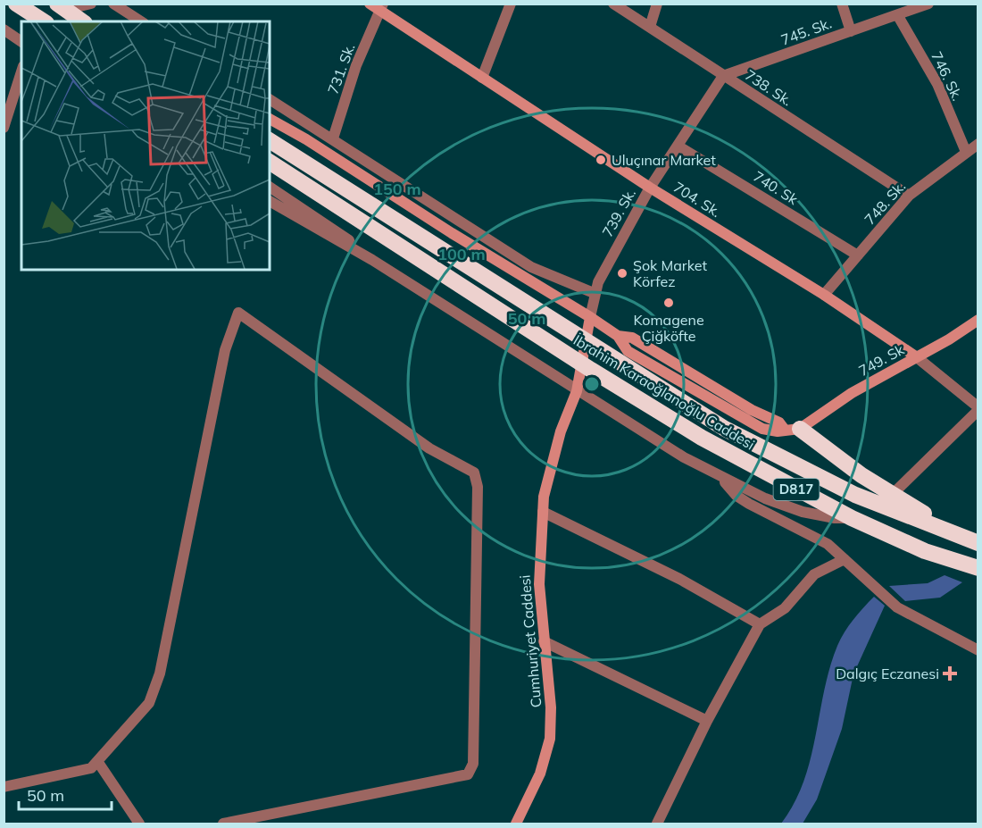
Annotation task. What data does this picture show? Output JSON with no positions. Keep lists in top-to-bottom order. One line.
{"streets":{"highway":["İbrahim Karaoğlanoğlu Caddesi","D817"],"street":["745. Sk.","731. Sk.","746. Sk.","738. Sk.","740. Sk","704. Sk.","748. Sk.","739. Sk.","749. Sk","Cumhuriyet Caddesi"]},"crossings":[["745. Sk.","746. Sk."],["745. Sk.","738. Sk."],["745. Sk.","739. Sk."],["731. Sk.","704. Sk."],["746. Sk.","748. Sk."],["738. Sk.","748. Sk."],["738. Sk.","739. Sk."],["740. Sk","748. Sk."],["740. Sk","739. Sk."],["704. Sk.","748. Sk."],["704. Sk.","739. Sk."],["704. Sk.","749. Sk"],["739. Sk.","Cumhuriyet Caddesi"]],"places":{"other":["Uluçınar Market","Şok Market Körfez","Komagene Çiğköfte"],"health":["Dalgıç Eczanesi"]},"scale_bar":"50 m","rings":["150 m","100 m","50 m"]}
